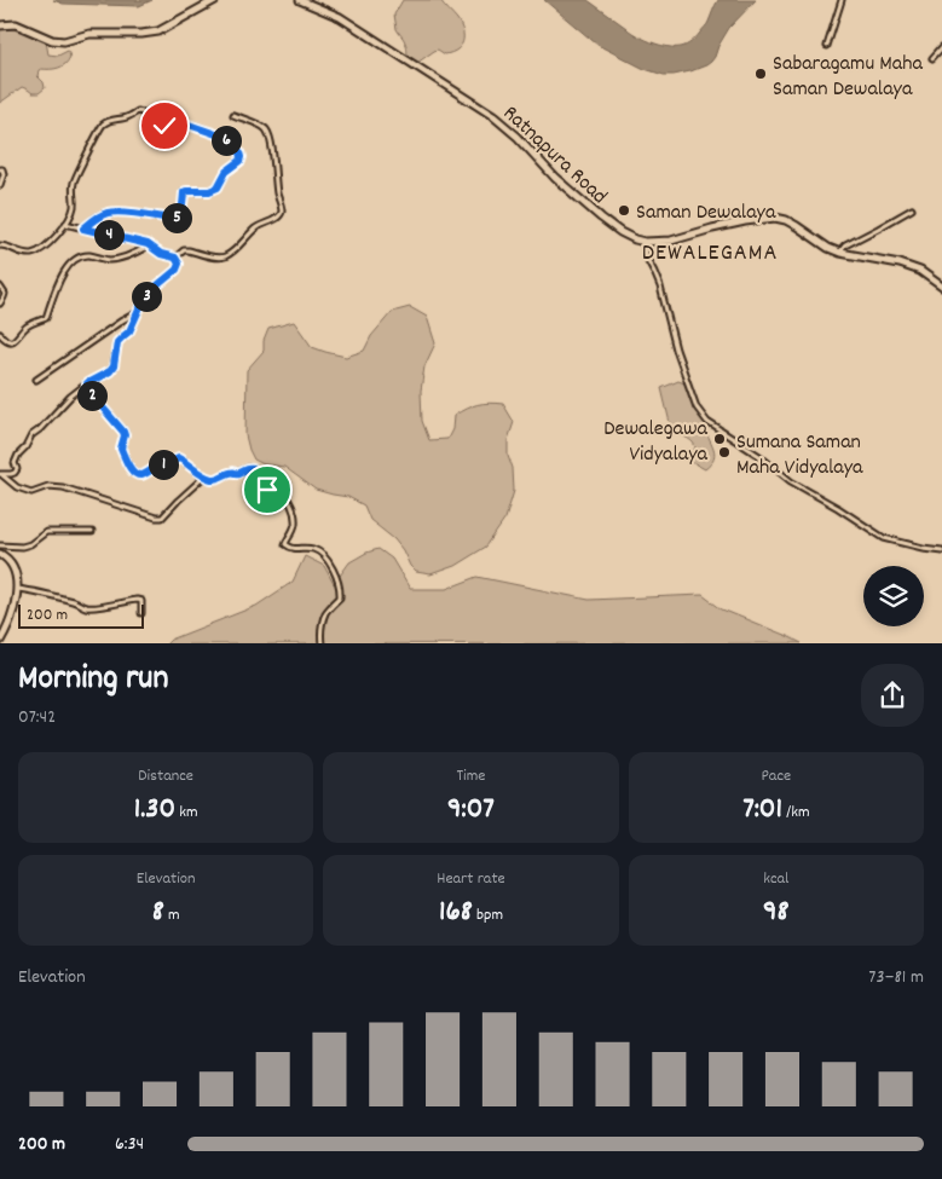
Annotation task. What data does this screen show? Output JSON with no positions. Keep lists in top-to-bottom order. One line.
{"streets":{"highway":["Ratnapura Road"]},"districts":["DEWALEGAMA"],"places":["Sabaragamu Maha Saman Dewalaya","Saman Dewalaya","Dewalegawa Vidyalaya","Sumana Saman Maha Vidyalaya"],"scale_bar":"200 m","page":{"pins":["6","5","4","3","2","1"],"scale":"200 m","heading":["Morning run","07:42"],"stats":[["Distance","1.30 km"],["Time","9:07"],["Pace","7:01 /km"],["Elevation","8 m"],["Heart rate","168 bpm"],["kcal","98"]],"chart":["Elevation","73–81 m"],"list":[{"name":"200 m","note":"6:34"}]}}
